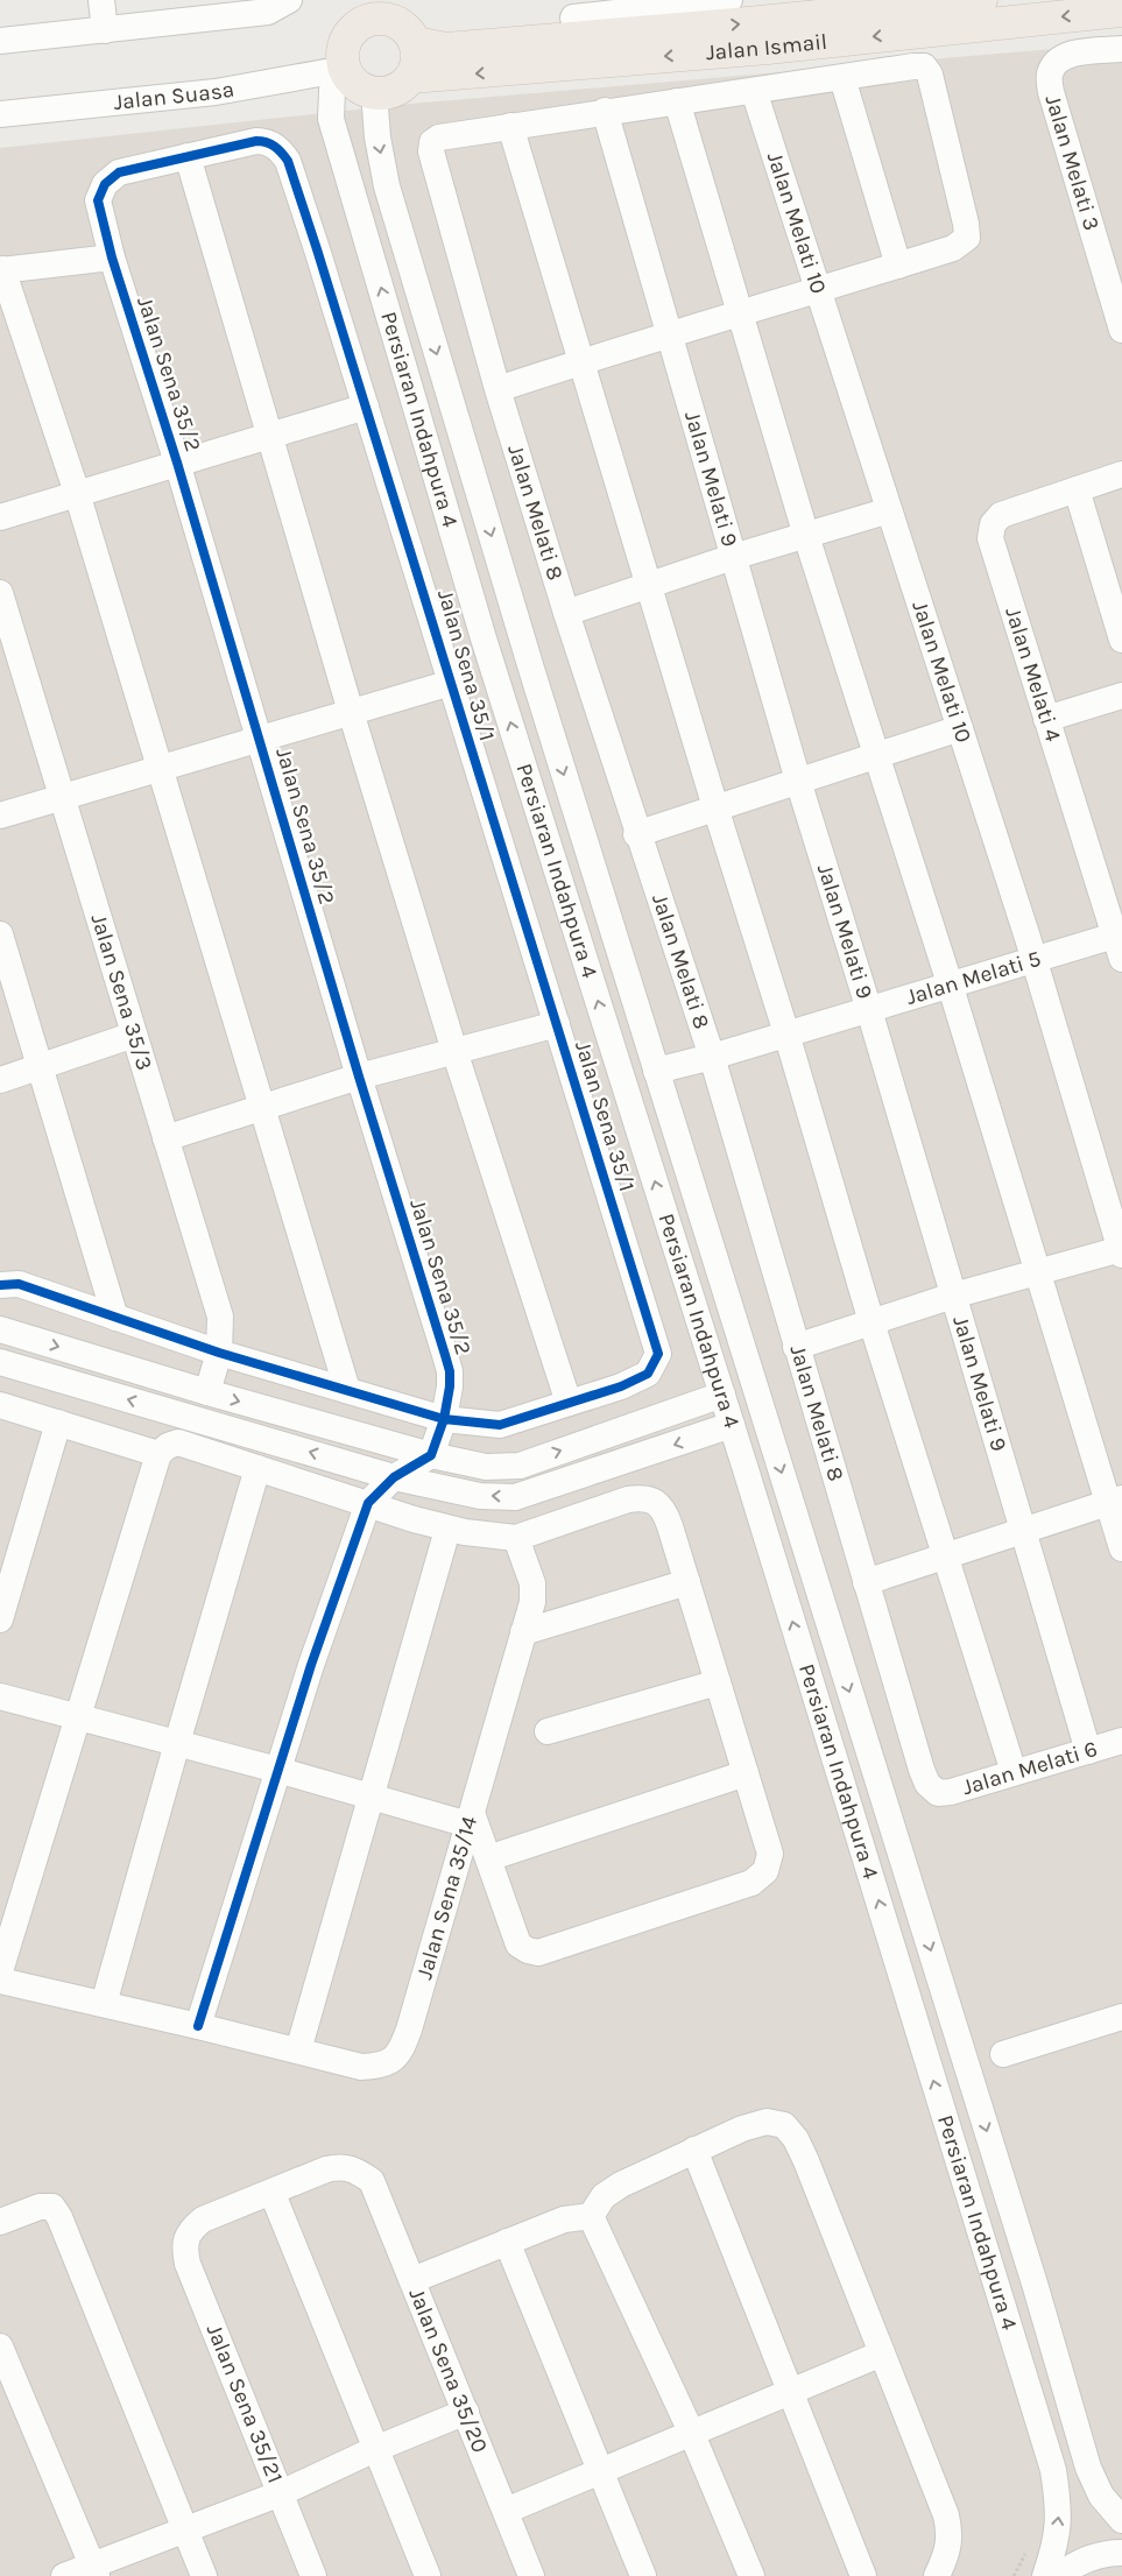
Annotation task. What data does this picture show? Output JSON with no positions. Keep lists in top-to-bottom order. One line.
{"streets":{"main road":["Jalan Ismail"],"street":["Jalan Suasa","Jalan Melati 3","Jalan Melati 10","Jalan Sena 35/2","Persiaran Indahpura 4","Jalan Melati 9","Jalan Melati 8","Jalan Sena 35/1","Jalan Melati 4","Jalan Melati 5","Jalan Sena 35/3","Jalan Melati 6","Jalan Sena 35/14","Jalan Sena 35/20","Jalan Sena 35/21"]},"crossings":[["Jalan Ismail","Jalan Suasa"],["Jalan Ismail","Persiaran Indahpura 4"],["Jalan Suasa","Persiaran Indahpura 4"],["Jalan Melati 10","Jalan Melati 5"],["Jalan Sena 35/2","Jalan Sena 35/1"],["Persiaran Indahpura 4","Jalan Melati 5"],["Jalan Melati 9","Jalan Melati 5"],["Jalan Melati 9","Jalan Melati 6"],["Jalan Melati 8","Jalan Melati 5"],["Jalan Melati 8","Jalan Melati 6"],["Jalan Melati 4","Jalan Melati 5"],["Jalan Sena 35/20","Jalan Sena 35/21"]]}
